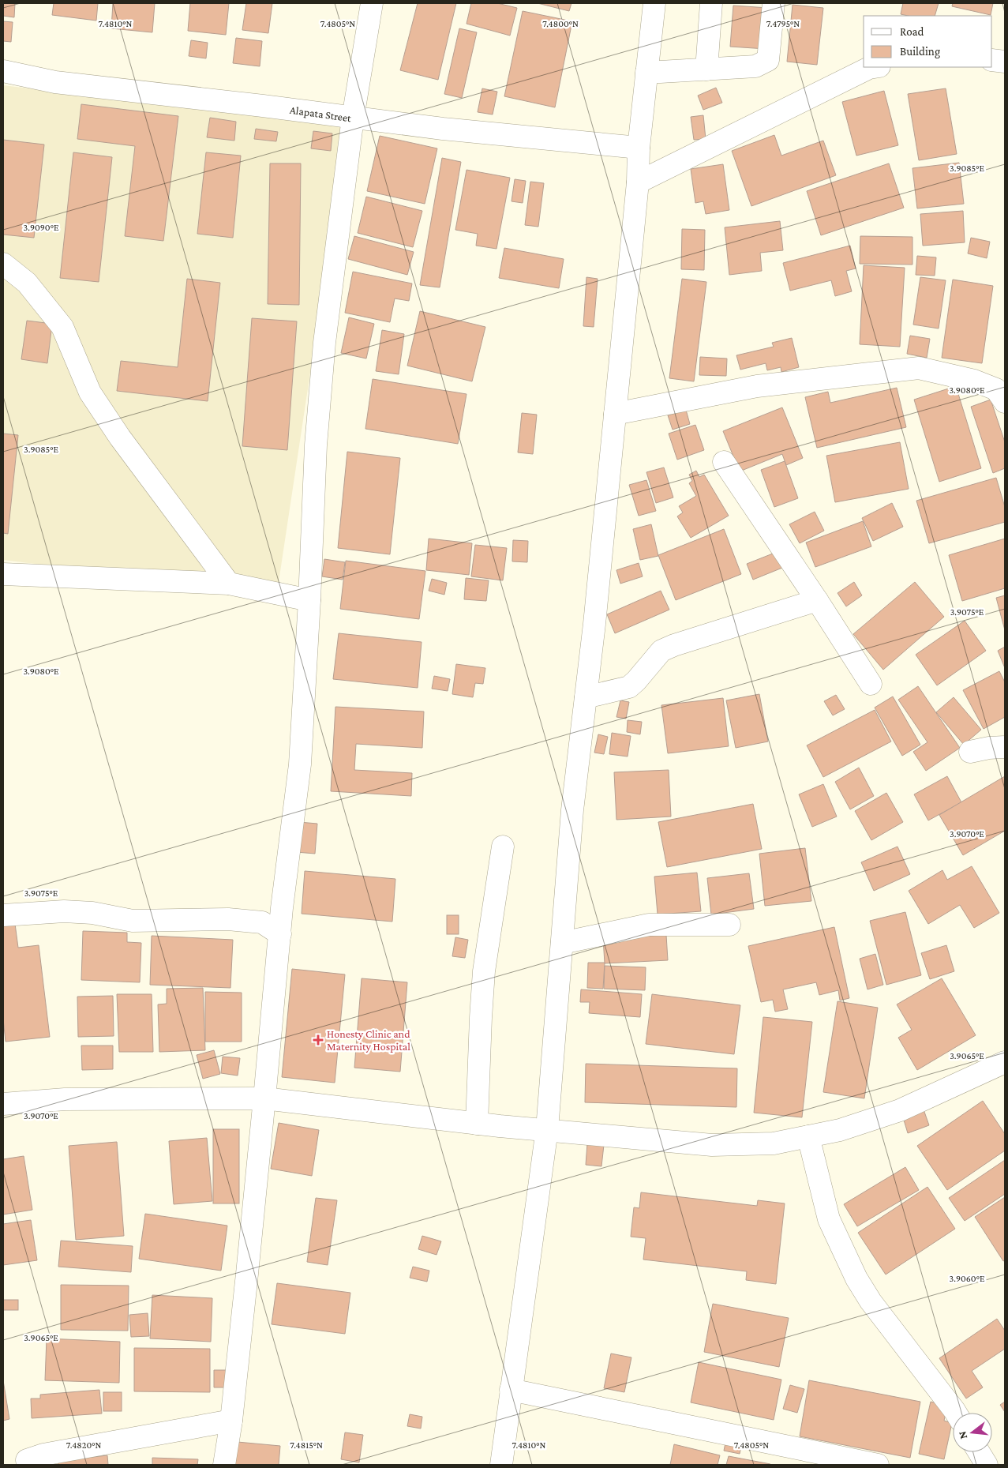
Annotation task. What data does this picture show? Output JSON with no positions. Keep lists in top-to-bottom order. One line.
{"streets":{"street":["Alapata Street"]},"places":{"health":["Honesty Clinic and Maternity Hospital"]},"legend":["Road","Building"],"north":"left","coordinates":["7.4810°N","7.4805°N","7.4800°N","7.4795°N","3.9085°E","3.9090°E","3.9080°E","3.9075°E","3.9070°E","3.9065°E","3.9060°E","7.4820°N","7.4815°N"]}
